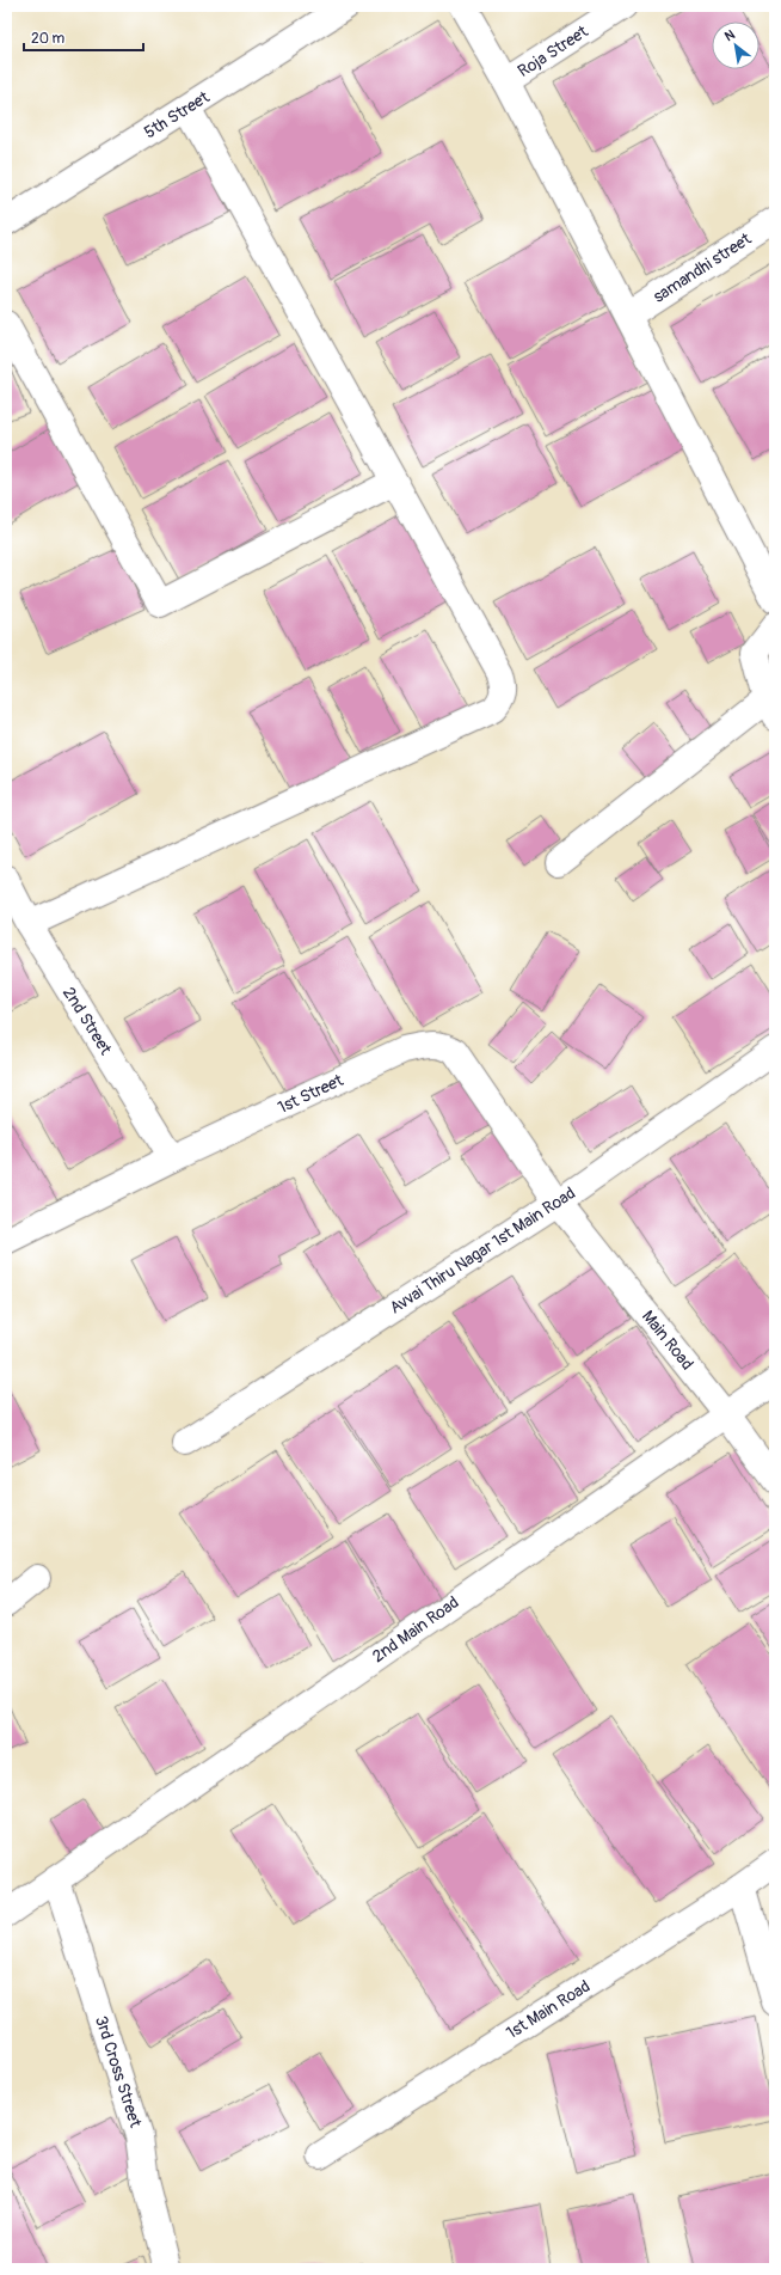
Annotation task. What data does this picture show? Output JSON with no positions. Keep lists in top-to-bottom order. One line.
{"streets":{"street":["Roja Street","5th Street","samandhi street","2nd Street","1st Street","Avvai Thiru Nagar 1st Main Road","Main Road","2nd Main Road","1st Main Road","3rd Cross Street"]},"crossings":[["2nd Street","1st Street"],["1st Street","Avvai Thiru Nagar 1st Main Road"],["1st Street","Main Road"],["Avvai Thiru Nagar 1st Main Road","Main Road"],["Main Road","2nd Main Road"],["2nd Main Road","3rd Cross Street"]],"scale_bar":"20 m","north":"top left"}
